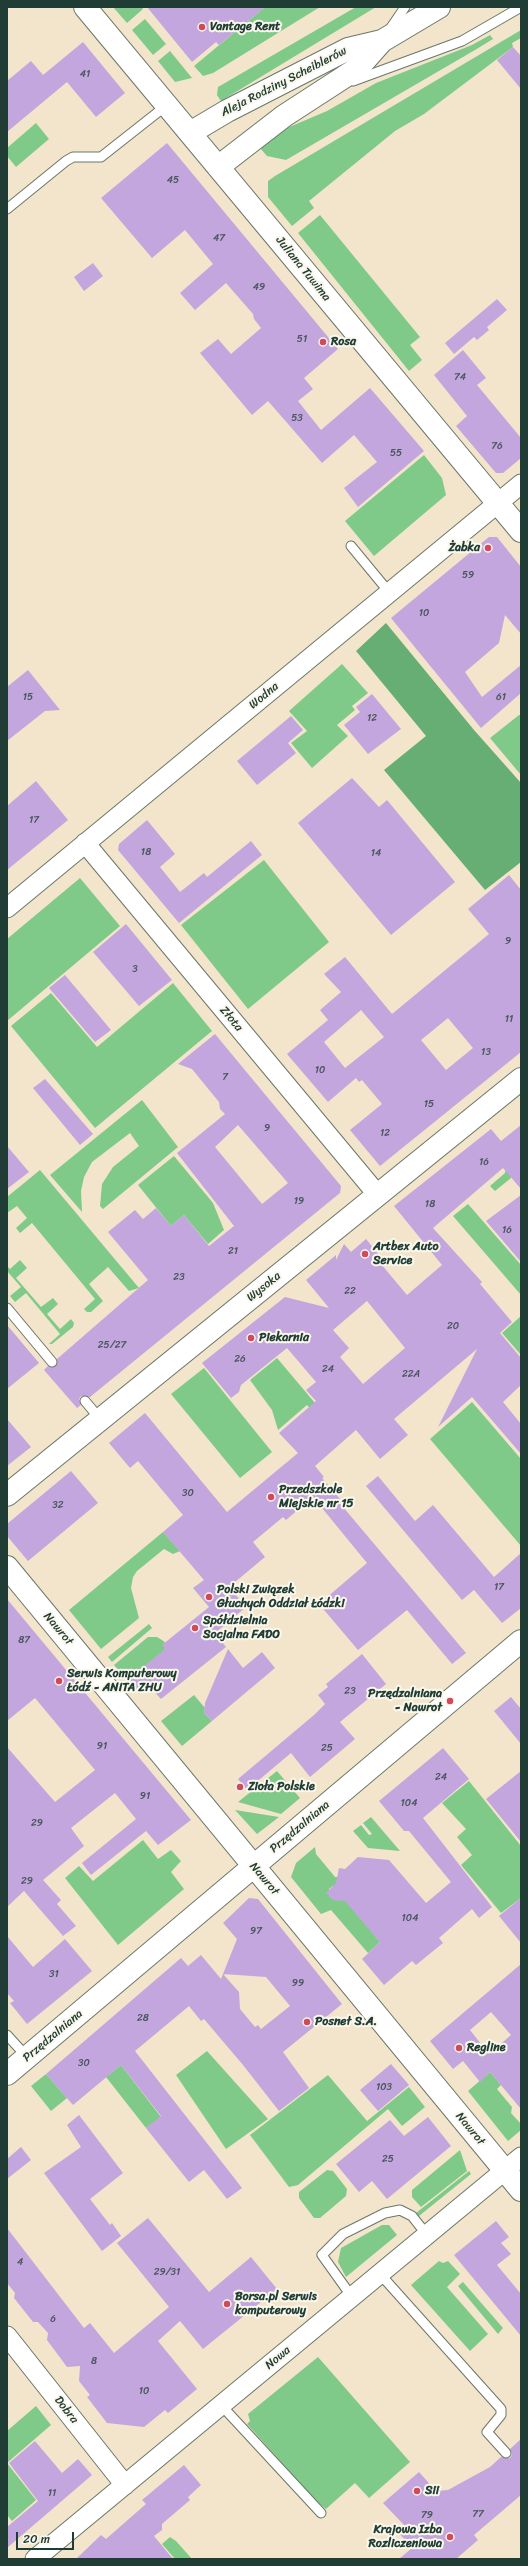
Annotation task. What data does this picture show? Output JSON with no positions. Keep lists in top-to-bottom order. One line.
{"streets":{"street":["Aleja Rodziny Scheiblerów","Juliana Tuwima","Wodna","Złota","Wysoka","Nawrot","Przędzalniana","Nowa","Dobra"]},"crossings":[["Aleja Rodziny Scheiblerów","Juliana Tuwima"],["Juliana Tuwima","Wodna"],["Wodna","Złota"],["Złota","Wysoka"],["Nawrot","Przędzalniana"],["Nawrot","Nowa"],["Nowa","Dobra"]],"places":["Vantage Rent","Rosa","Żabka","Artbex Auto Service","Piekarnia","Przedszkole Miejskie nr 15","Polski Związek Głuchych Oddział Łódzki","Spółdzielnia Socjalna FADO","Serwis Komputerowy Łódź - ANITA ZHU","Przędzalniana - Nawrot","Zioła Polskie","Posnet S.A.","Regline","Borsa.pl Serwis komputerowy","Sii","Krajowa Izba Rozliczeniowa"],"house_numbers":["41","45","47","49","51","74","53","76","55","59","10","15","61","12","17","18","14","9","3","11","13","10","7","15","9","12","16","19","18","16","21","23","22","20","25/27","26","24","22A","30","32","17","87","23","91","25","24","91","104","29","29","104","97","31","99","28","30","103","25","4","29/31","6","8","10","11","77","79"],"scale_bar":"20 m"}
